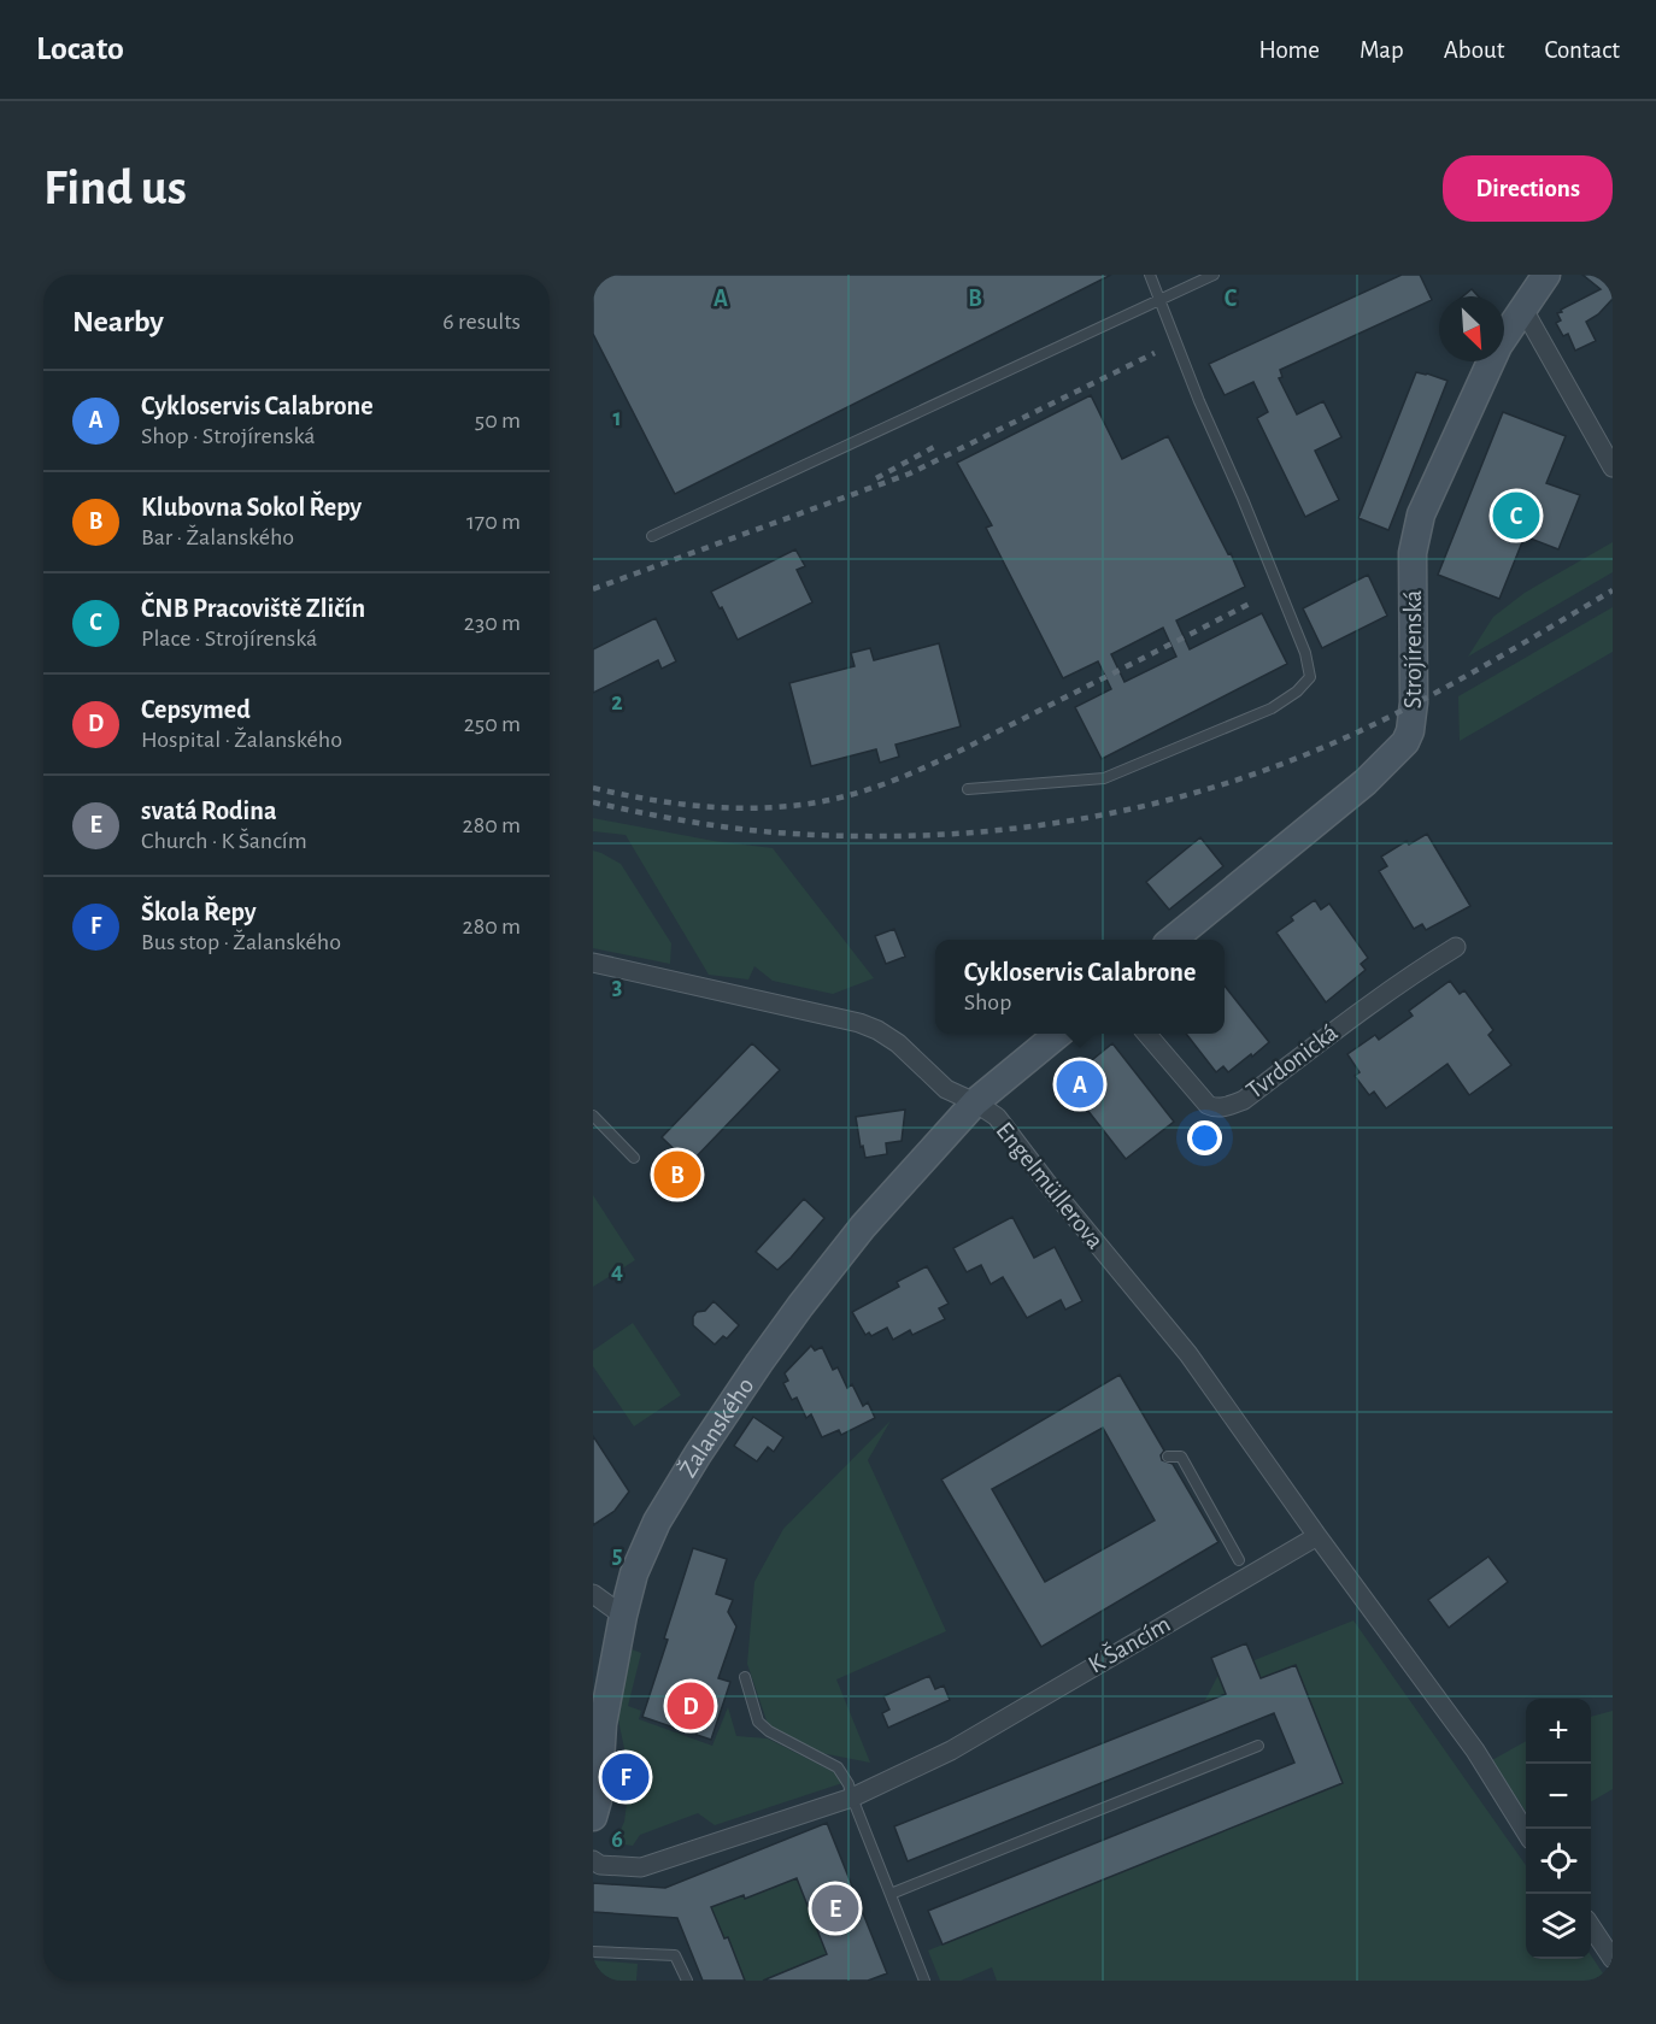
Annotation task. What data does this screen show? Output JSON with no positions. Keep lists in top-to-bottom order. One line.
{"streets":{"street":["Strojírenská","Tvrdonická","Engelmüllerova","Žalanského","K Šancím"]},"crossings":[["Engelmüllerova","Žalanského"],["Engelmüllerova","K Šancím"]],"north":"bottom right","page":{"header":"Locato","nav":["Home","Map","About","Contact"],"buttons":"Directions","title":"Find us","heading":["Nearby","6 results"],"list":[{"mark":"A","name":"Cykloservis Calabrone","note":"Shop · Strojírenská","value":"50 m"},{"mark":"B","name":"Klubovna Sokol Řepy","note":"Bar · Žalanského","value":"170 m"},{"mark":"C","name":"ČNB Pracoviště Zličín","note":"Place · Strojírenská","value":"230 m"},{"mark":"D","name":"Cepsymed","note":"Hospital · Žalanského","value":"250 m"},{"mark":"E","name":"svatá Rodina","note":"Church · K Šancím","value":"280 m"},{"mark":"F","name":"Škola Řepy","note":"Bus stop · Žalanského","value":"280 m"}],"pins":["C","A","B","D","F","E"],"popup":["Cykloservis Calabrone","Shop"],"map_buttons":["+","−"]},"grid":{"columns":["A","B","C"],"rows":["1","2","3","4","5","6"]}}
